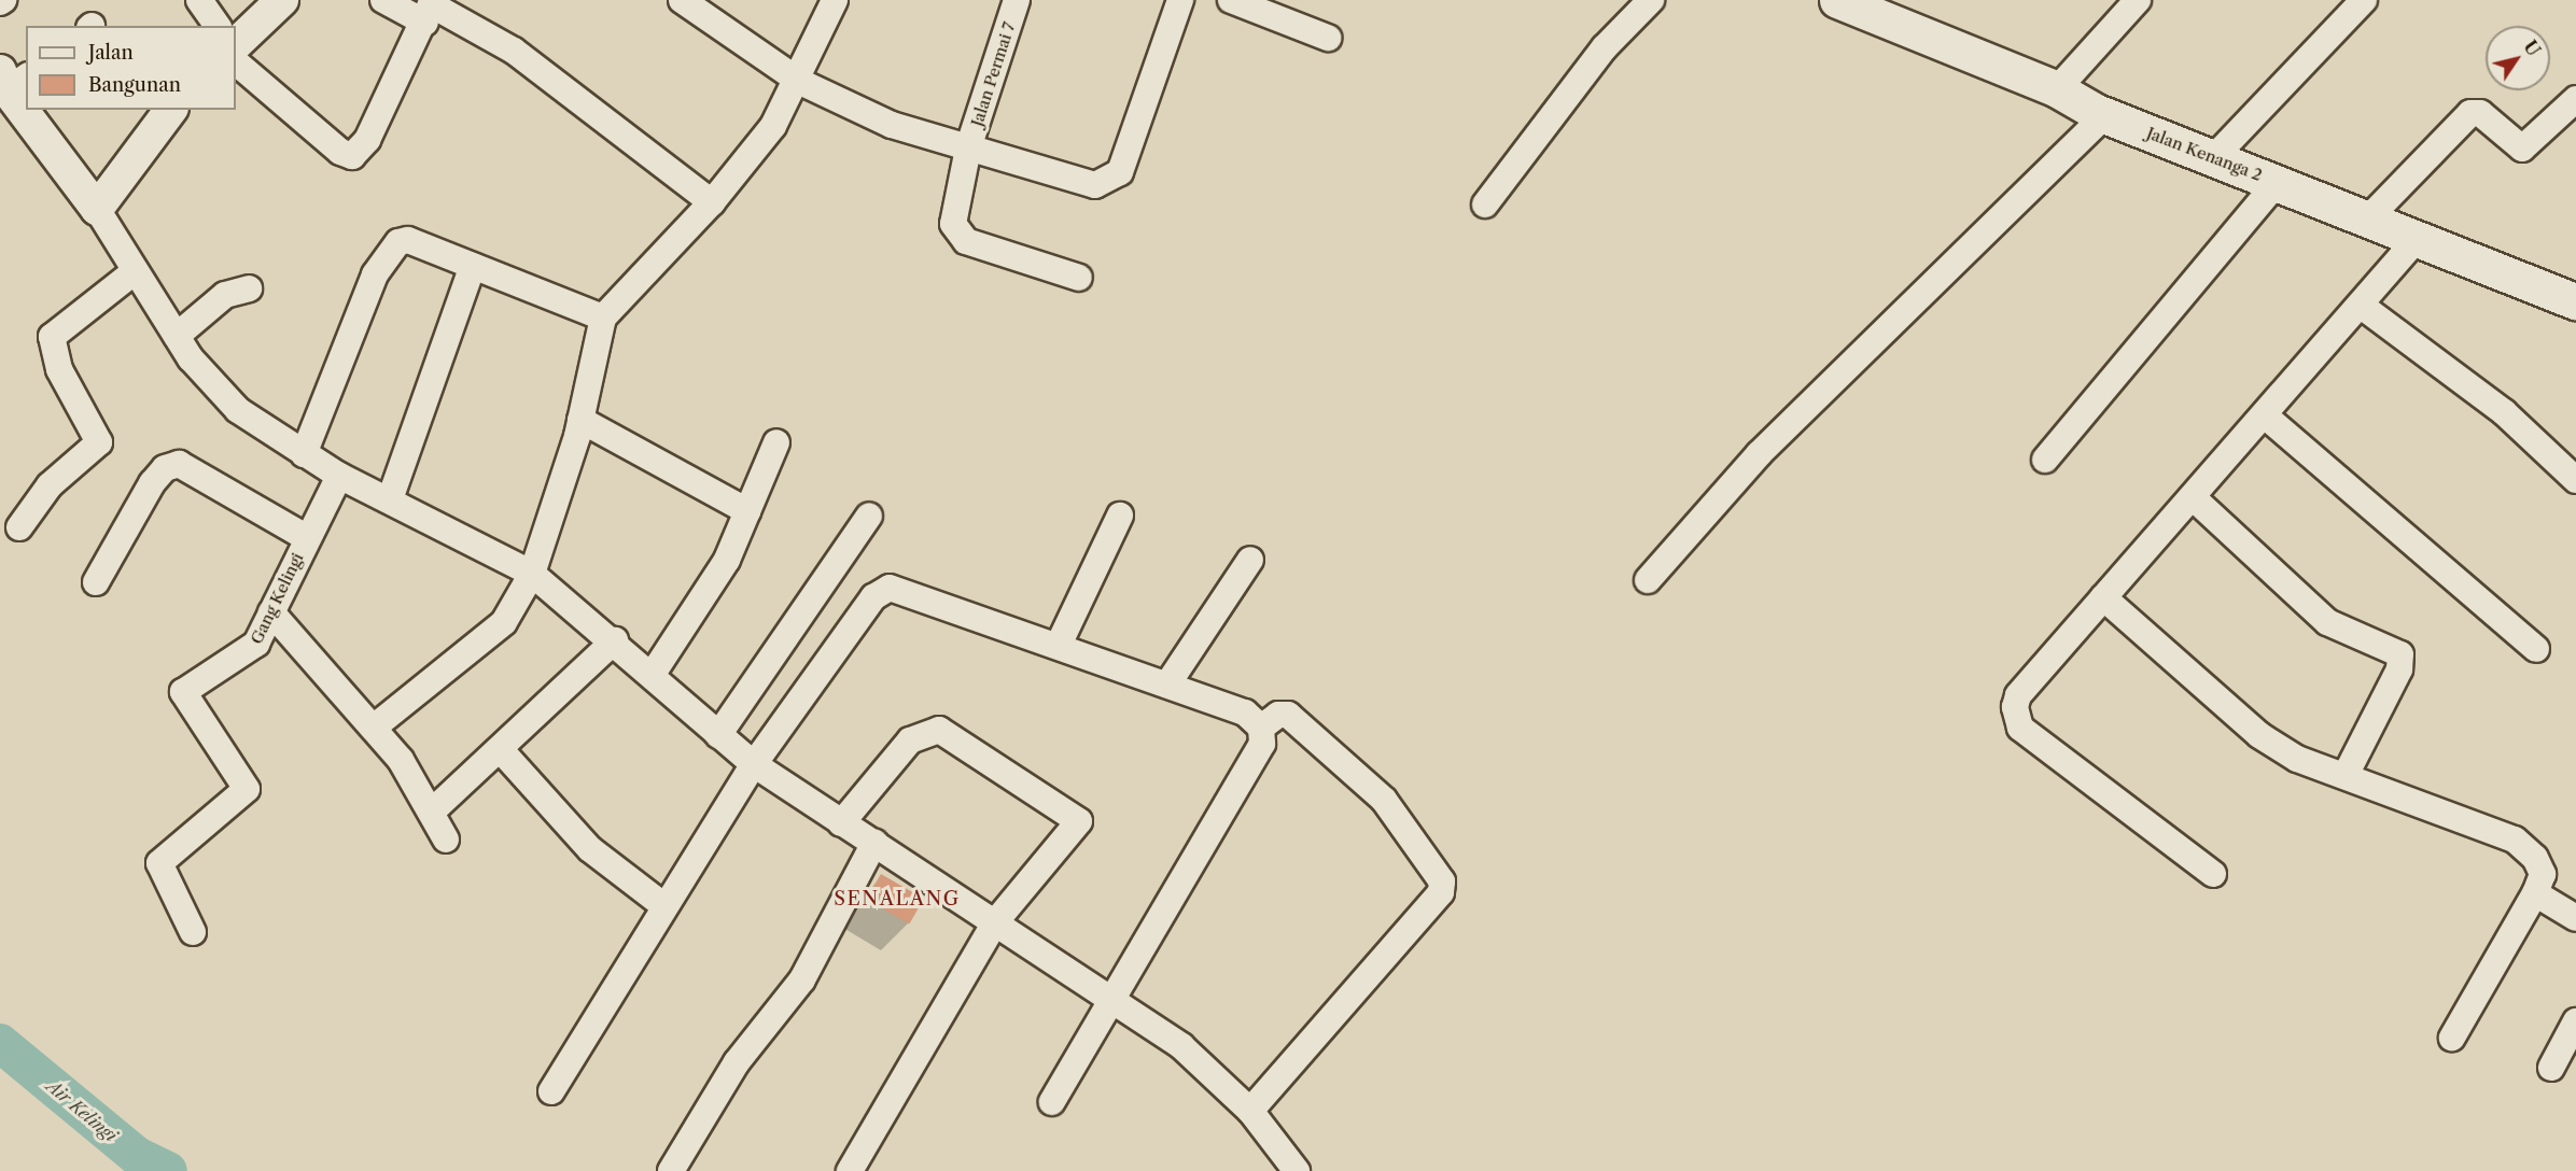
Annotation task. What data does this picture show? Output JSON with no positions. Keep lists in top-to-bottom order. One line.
{"streets":{"main road":["Jalan Kenanga 2"],"street":["Jalan Permai 7","Gang Kelingi"]},"districts":["SENALANG"],"water":["Air Kelingi"],"legend":["Jalan","Bangunan"],"north":"top right"}
